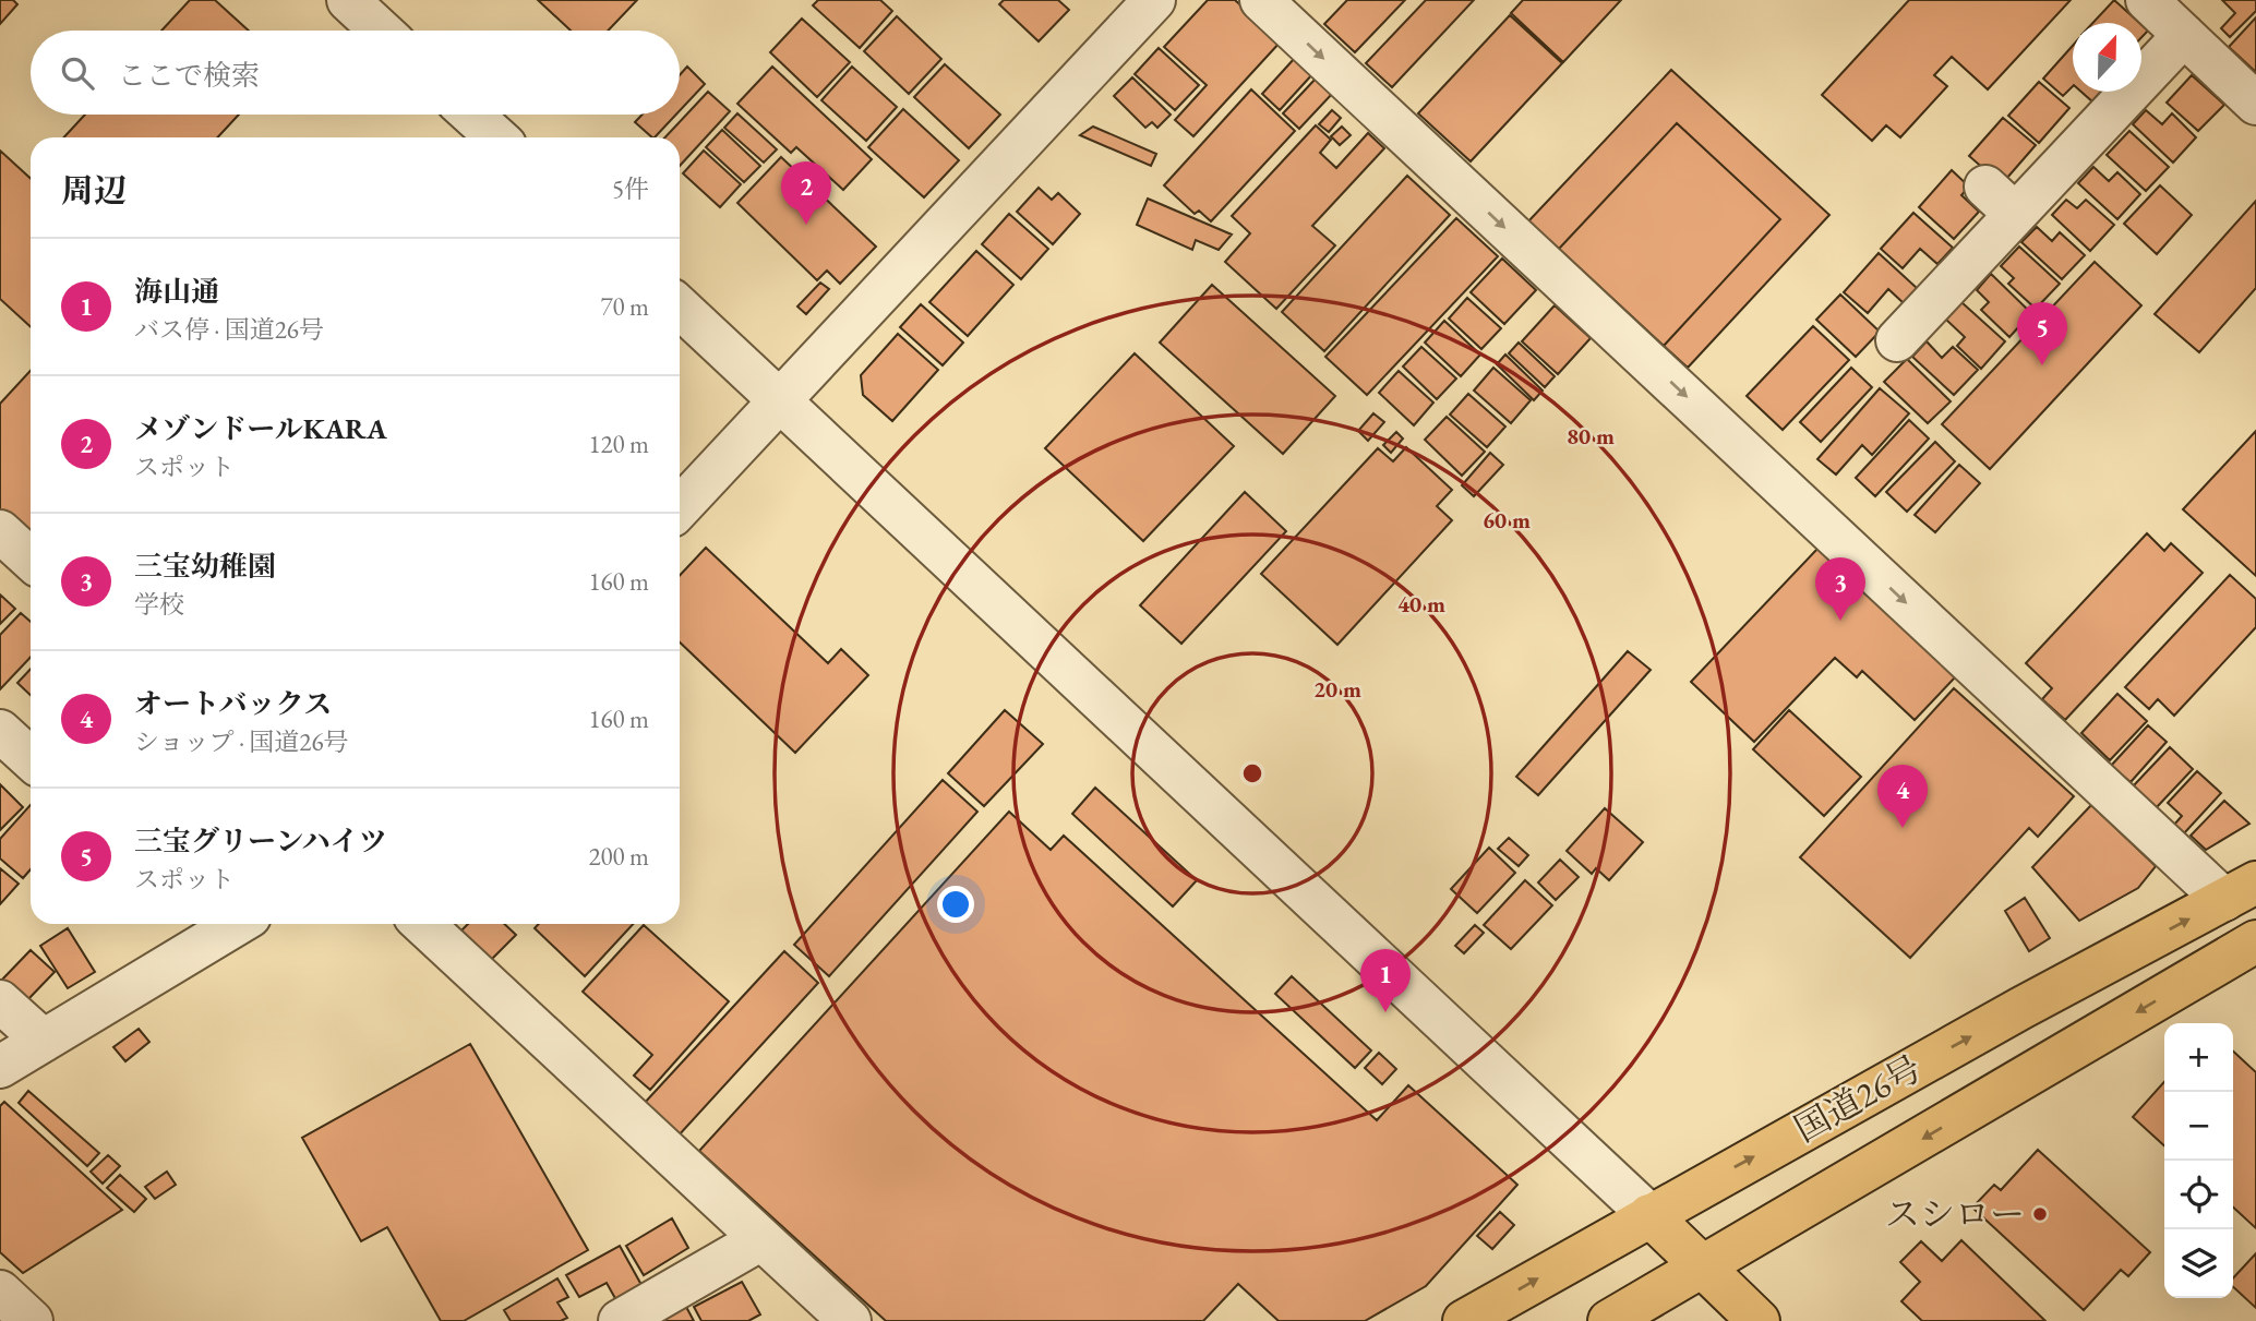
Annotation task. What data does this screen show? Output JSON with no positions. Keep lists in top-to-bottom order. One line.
{"streets":{"main road":["国道26号"]},"places":["スシロー"],"north":"top","page":{"search":"ここで検索","heading":["周辺","5件"],"pins":["2","5","3","4","1"],"list":[{"mark":"1","name":"海山通","note":"バス停 · 国道26号","value":"70 m"},{"mark":"2","name":"メゾンドールKARA","note":"スポット","value":"120 m"},{"mark":"3","name":"三宝幼稚園","note":"学校","value":"160 m"},{"mark":"4","name":"オートバックス","note":"ショップ · 国道26号","value":"160 m"},{"mark":"5","name":"三宝グリーンハイツ","note":"スポット","value":"200 m"}],"map_buttons":["+","−"]},"rings":["80 m","60 m","40 m","20 m"]}
